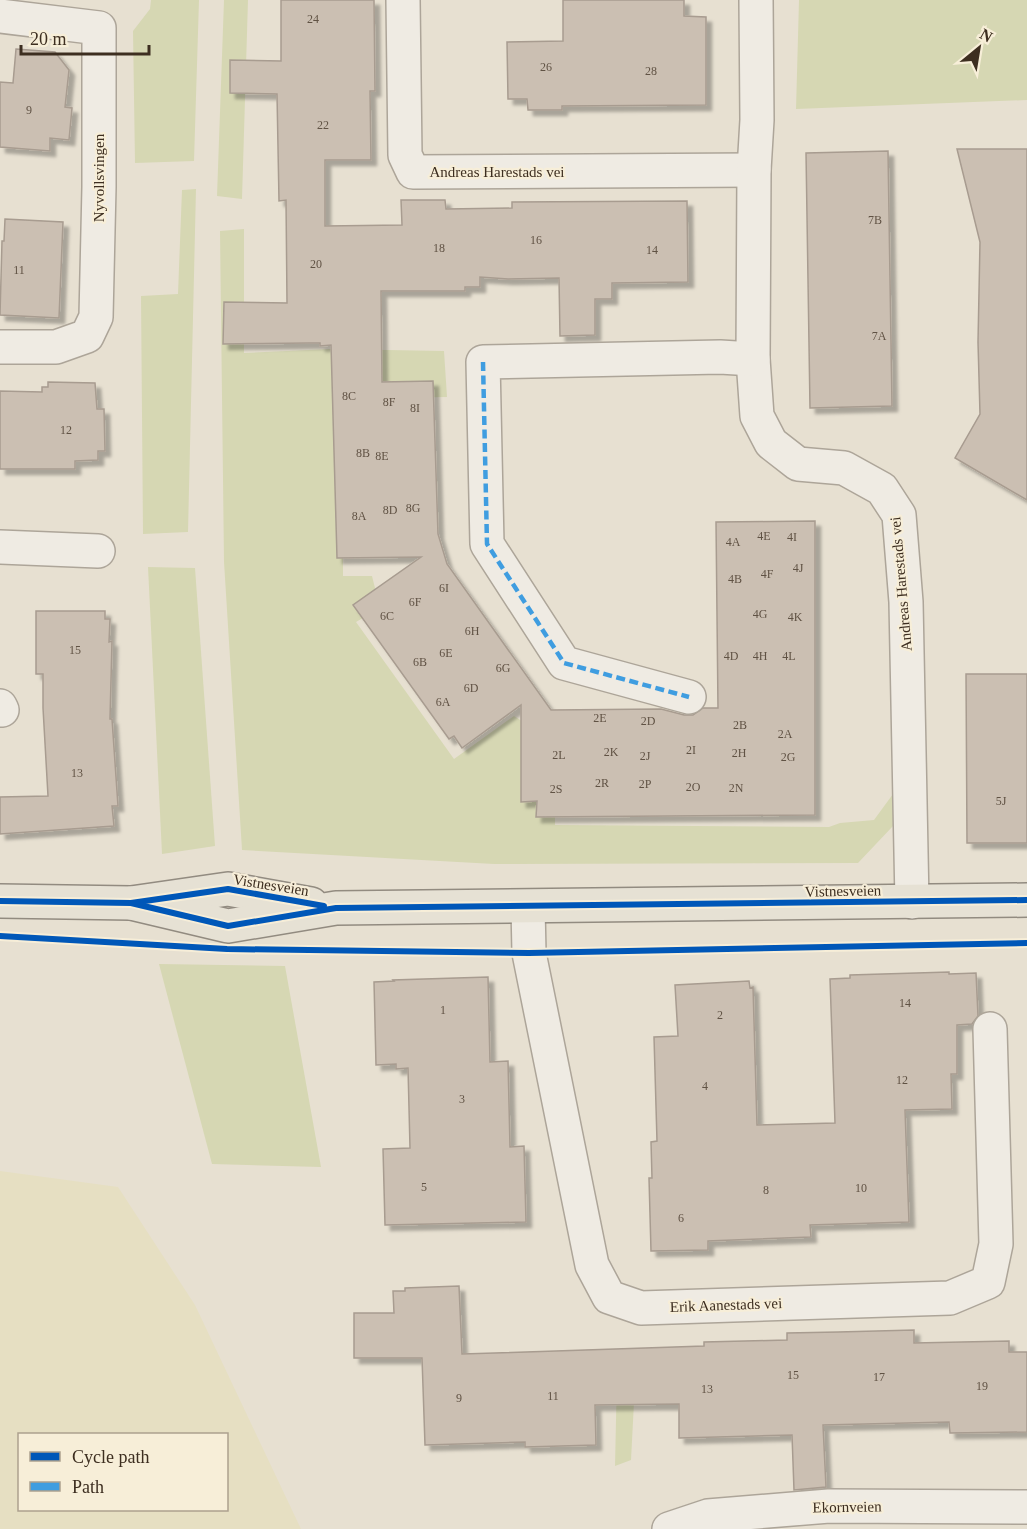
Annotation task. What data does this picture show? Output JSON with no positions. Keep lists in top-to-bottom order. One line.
{"streets":{"main road":["Vistnesveien"],"street":["Andreas Harestads vei","Nyvollsvingen","Erik Aanestads vei","Ekornveien"]},"crossings":[["Andreas Harestads vei","Vistnesveien"],["Vistnesveien","Erik Aanestads vei"]],"house_numbers":["24","26","28","9","22","7B","16","18","14","20","11","7A","8C","8F","8I","12","8B","8E","8G","8D","8A","4E","4I","4A","4J","4F","4B","6I","6F","4G","6C","4K","6H","15","6E","4D","4H","4L","6B","6G","6D","6A","2E","2D","2B","2A","2I","2K","2H","2L","2J","2G","13","2R","2P","2O","2N","2S","5J","14","1","2","12","4","3","5","10","8","6","15","17","19","13","11","9"],"legend":["Cycle path","Path"],"scale_bar":"20 m","north":"top right"}
